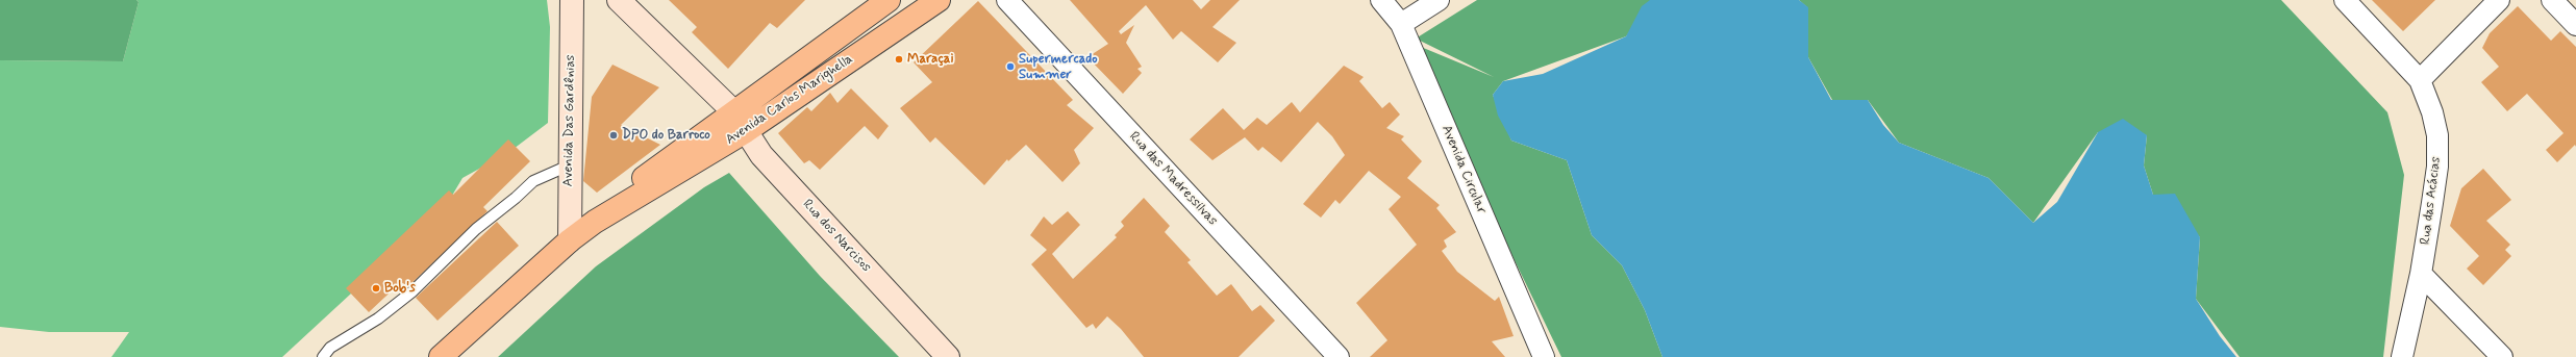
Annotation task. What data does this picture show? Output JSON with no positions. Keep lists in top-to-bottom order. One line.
{"streets":{"main road":["Avenida Carlos Marighella","Avenida Das Gardênias","Rua dos Narcisos"],"street":["Avenida Circular","Rua das Madressilvas","Rua das Acácias"]},"crossings":[["Avenida Carlos Marighella","Avenida Das Gardênias"],["Avenida Carlos Marighella","Rua dos Narcisos"]],"places":["Maraçai","Supermercado Summer","DPO do Barroco","Bob's"]}
